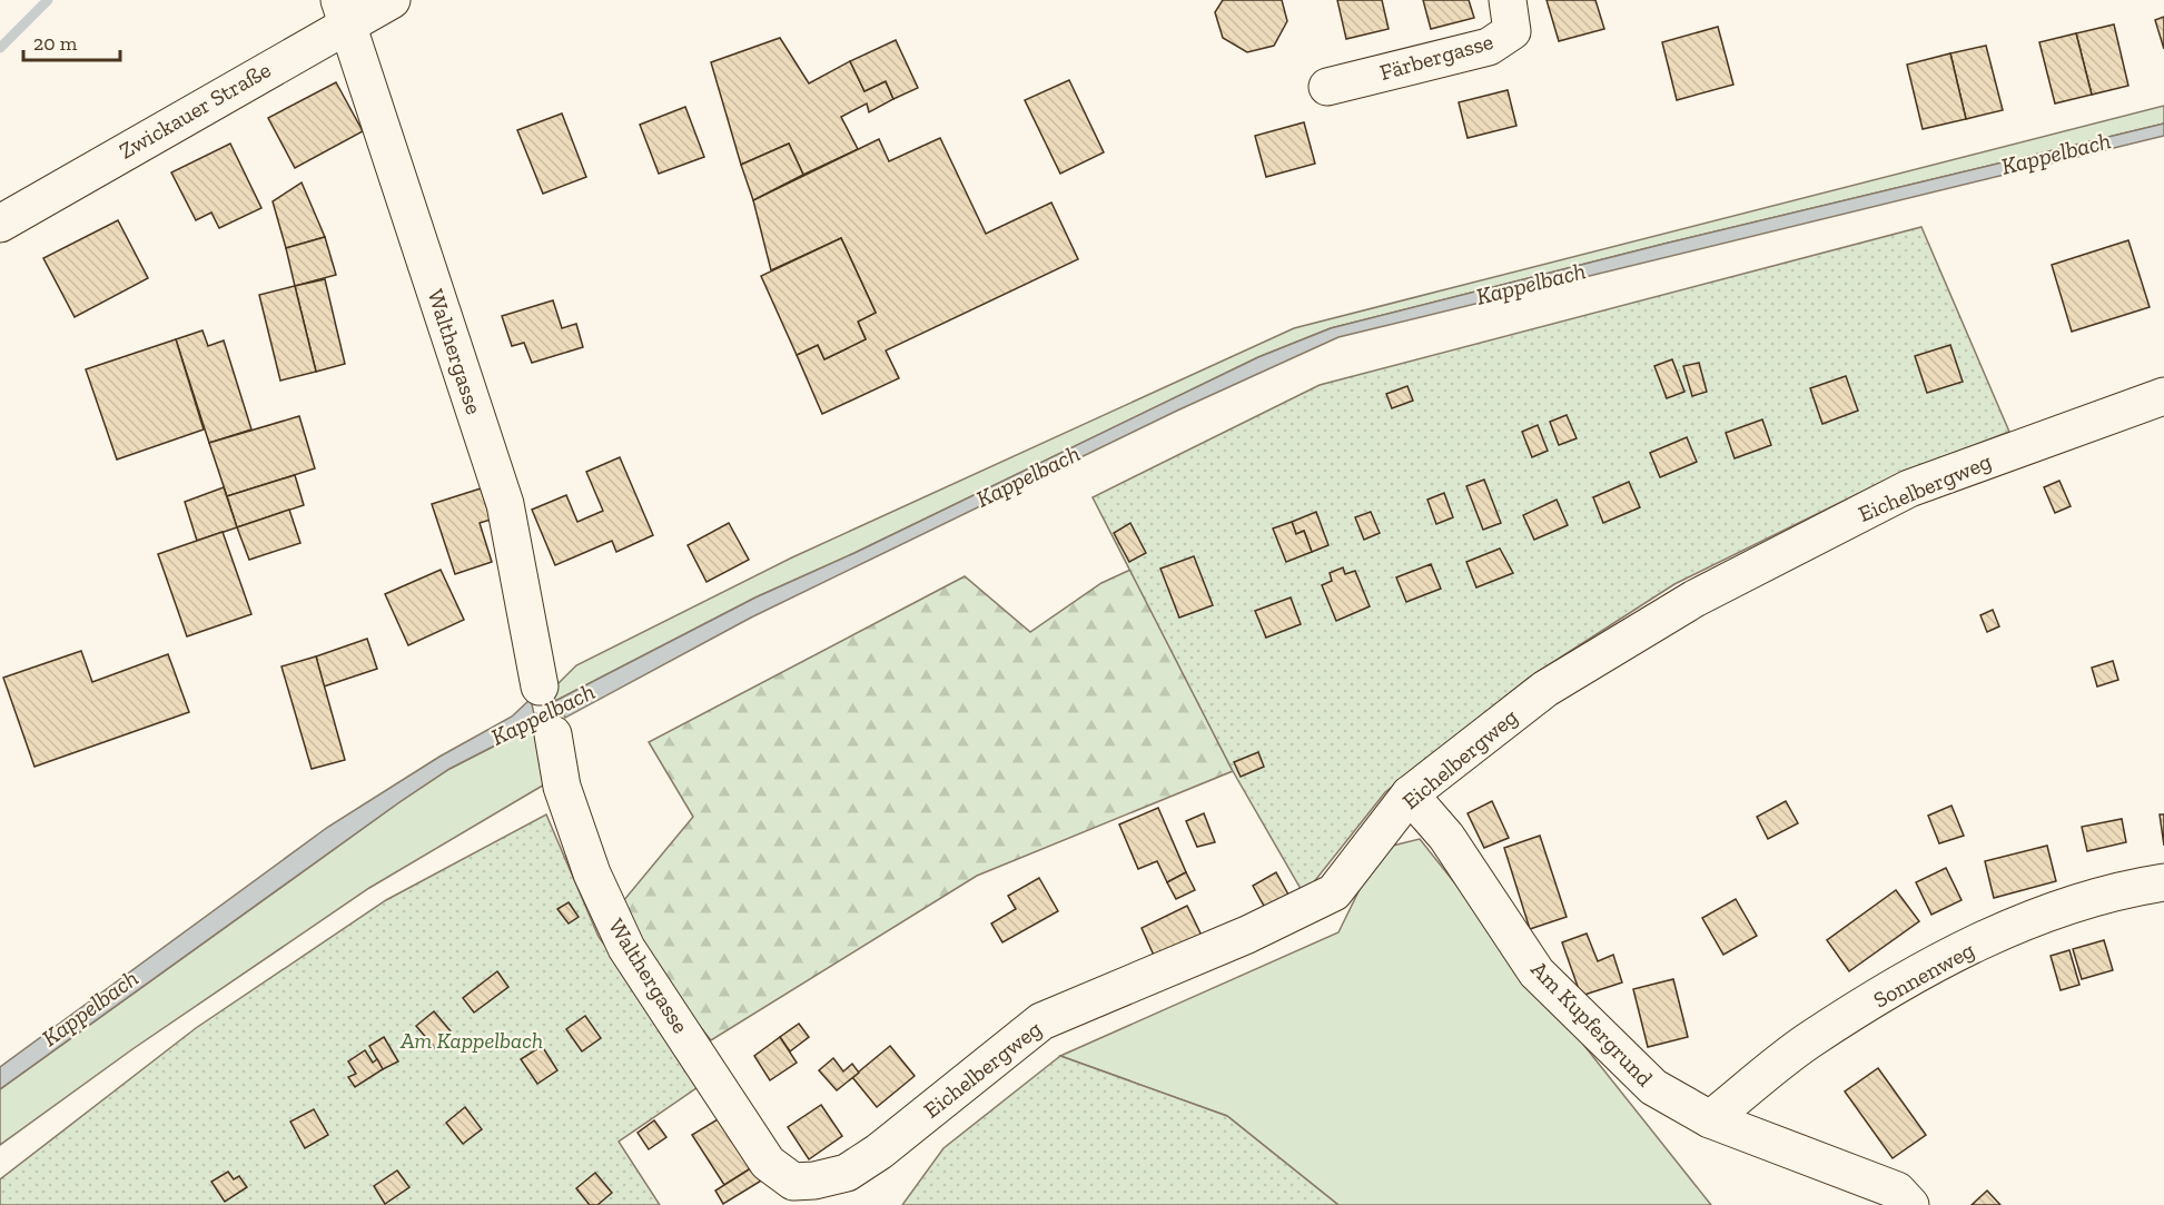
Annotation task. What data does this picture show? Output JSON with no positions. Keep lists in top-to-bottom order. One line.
{"streets":{"street":["Färbergasse","Zwickauer Straße","Walthergasse","Eichelbergweg","Sonnenweg","Am Kupfergrund"]},"crossings":[["Zwickauer Straße","Walthergasse"],["Walthergasse","Eichelbergweg"],["Eichelbergweg","Am Kupfergrund"],["Sonnenweg","Am Kupfergrund"]],"water":["Kappelbach"],"parks":["Am Kappelbach"],"scale_bar":"20 m"}
